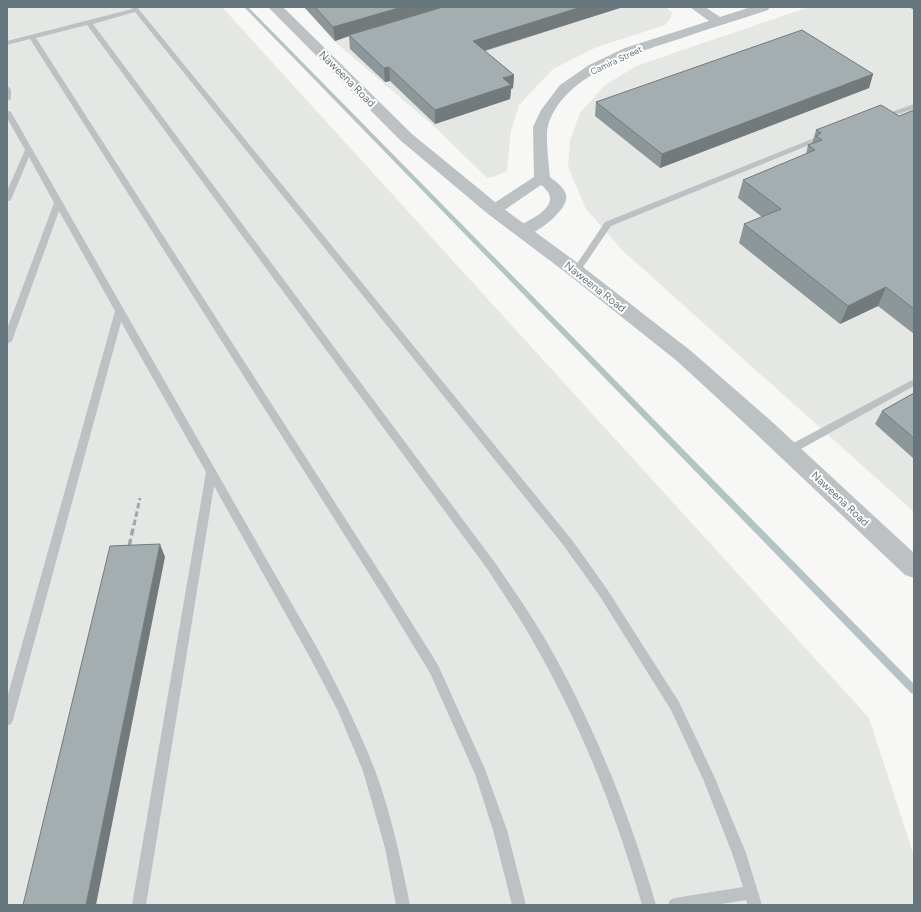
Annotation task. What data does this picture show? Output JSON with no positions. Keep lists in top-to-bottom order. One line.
{"streets":{"street":["Camira Street","Naweena Road"]}}
